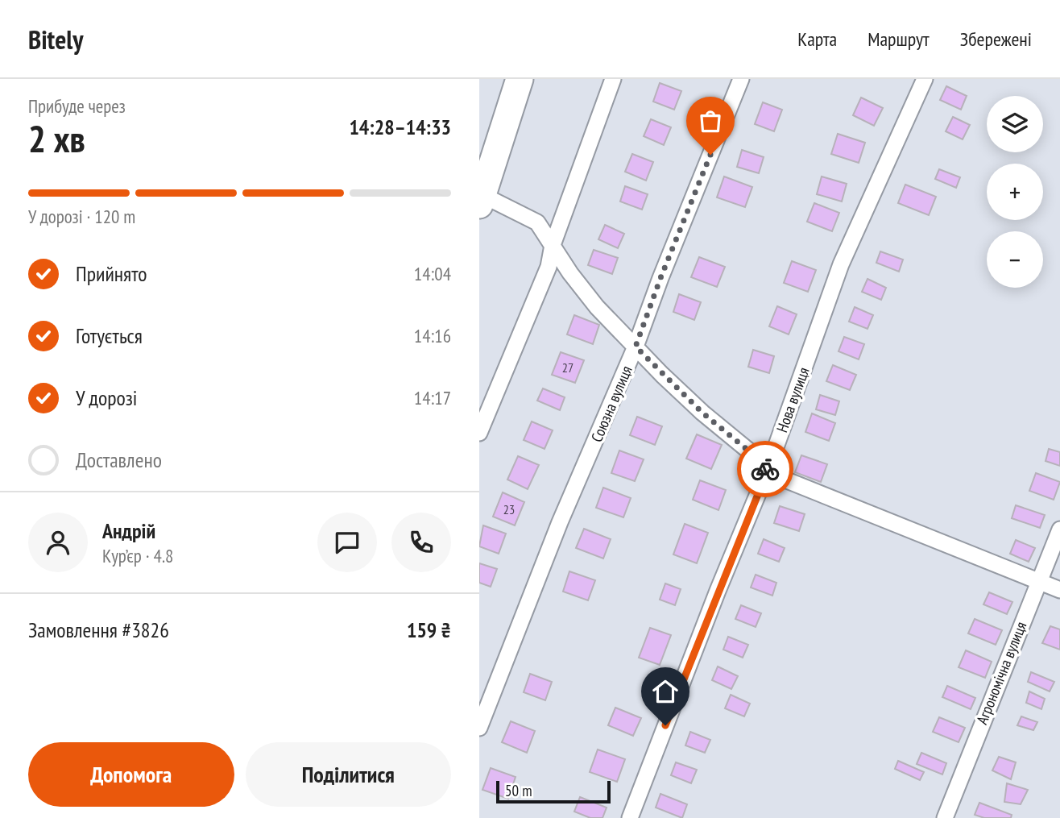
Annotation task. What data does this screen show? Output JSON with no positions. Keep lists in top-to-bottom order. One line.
{"streets":{"street":["Нова вулиця","Союзна вулиця","Агрономічна вулиця"]},"house_numbers":["27","23"],"scale_bar":"50 m","page":{"header":"Bitely","nav":["Карта","Маршрут","Збережені"],"heading":["2 хв","Прибуде через","14:28–14:33"],"panel":["Андрій","Кур’єр · 4.8","Замовлення #3826","159 ₴"],"map_buttons":["+","−"],"bar":"У дорозі · 120 m","list":[["Прийнято","14:04"],["Готується","14:16"],["У дорозі","14:17"],"Доставлено"],"buttons":["Допомога","Поділитися"],"scale":"50 m"}}
